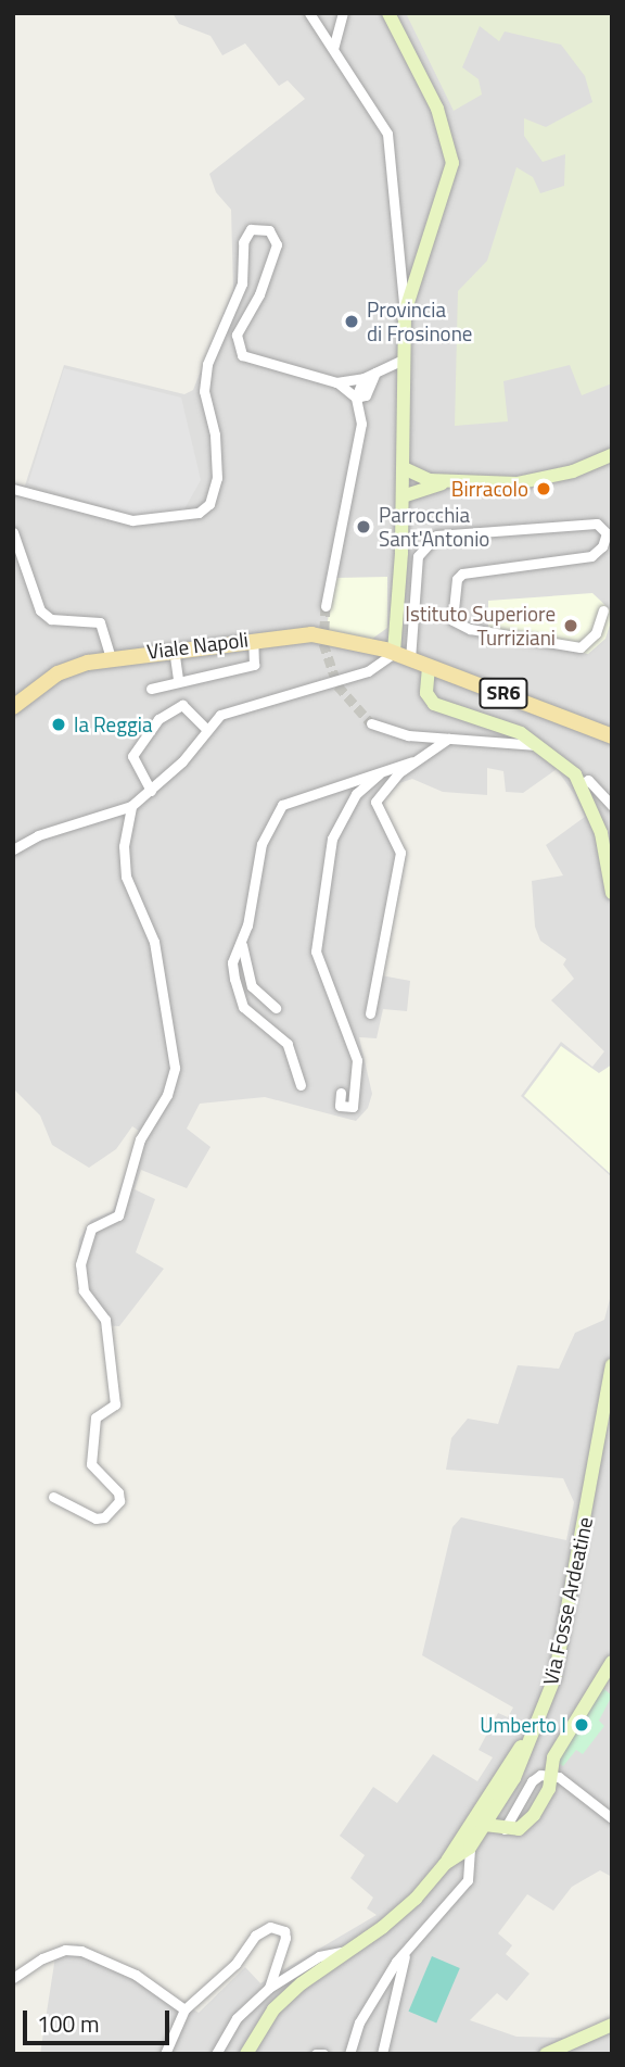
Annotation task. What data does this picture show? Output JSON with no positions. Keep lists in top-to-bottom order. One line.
{"streets":{"main road":["Viale Napoli","SR6","Via Fosse Ardeatine"]},"crossings":[["Viale Napoli","SR6"]],"places":["Provincia di Frosinone","Birracolo","Parrocchia Sant'Antonio","Istituto Superiore Turriziani","la Reggia","Umberto I"],"scale_bar":"100 m"}
